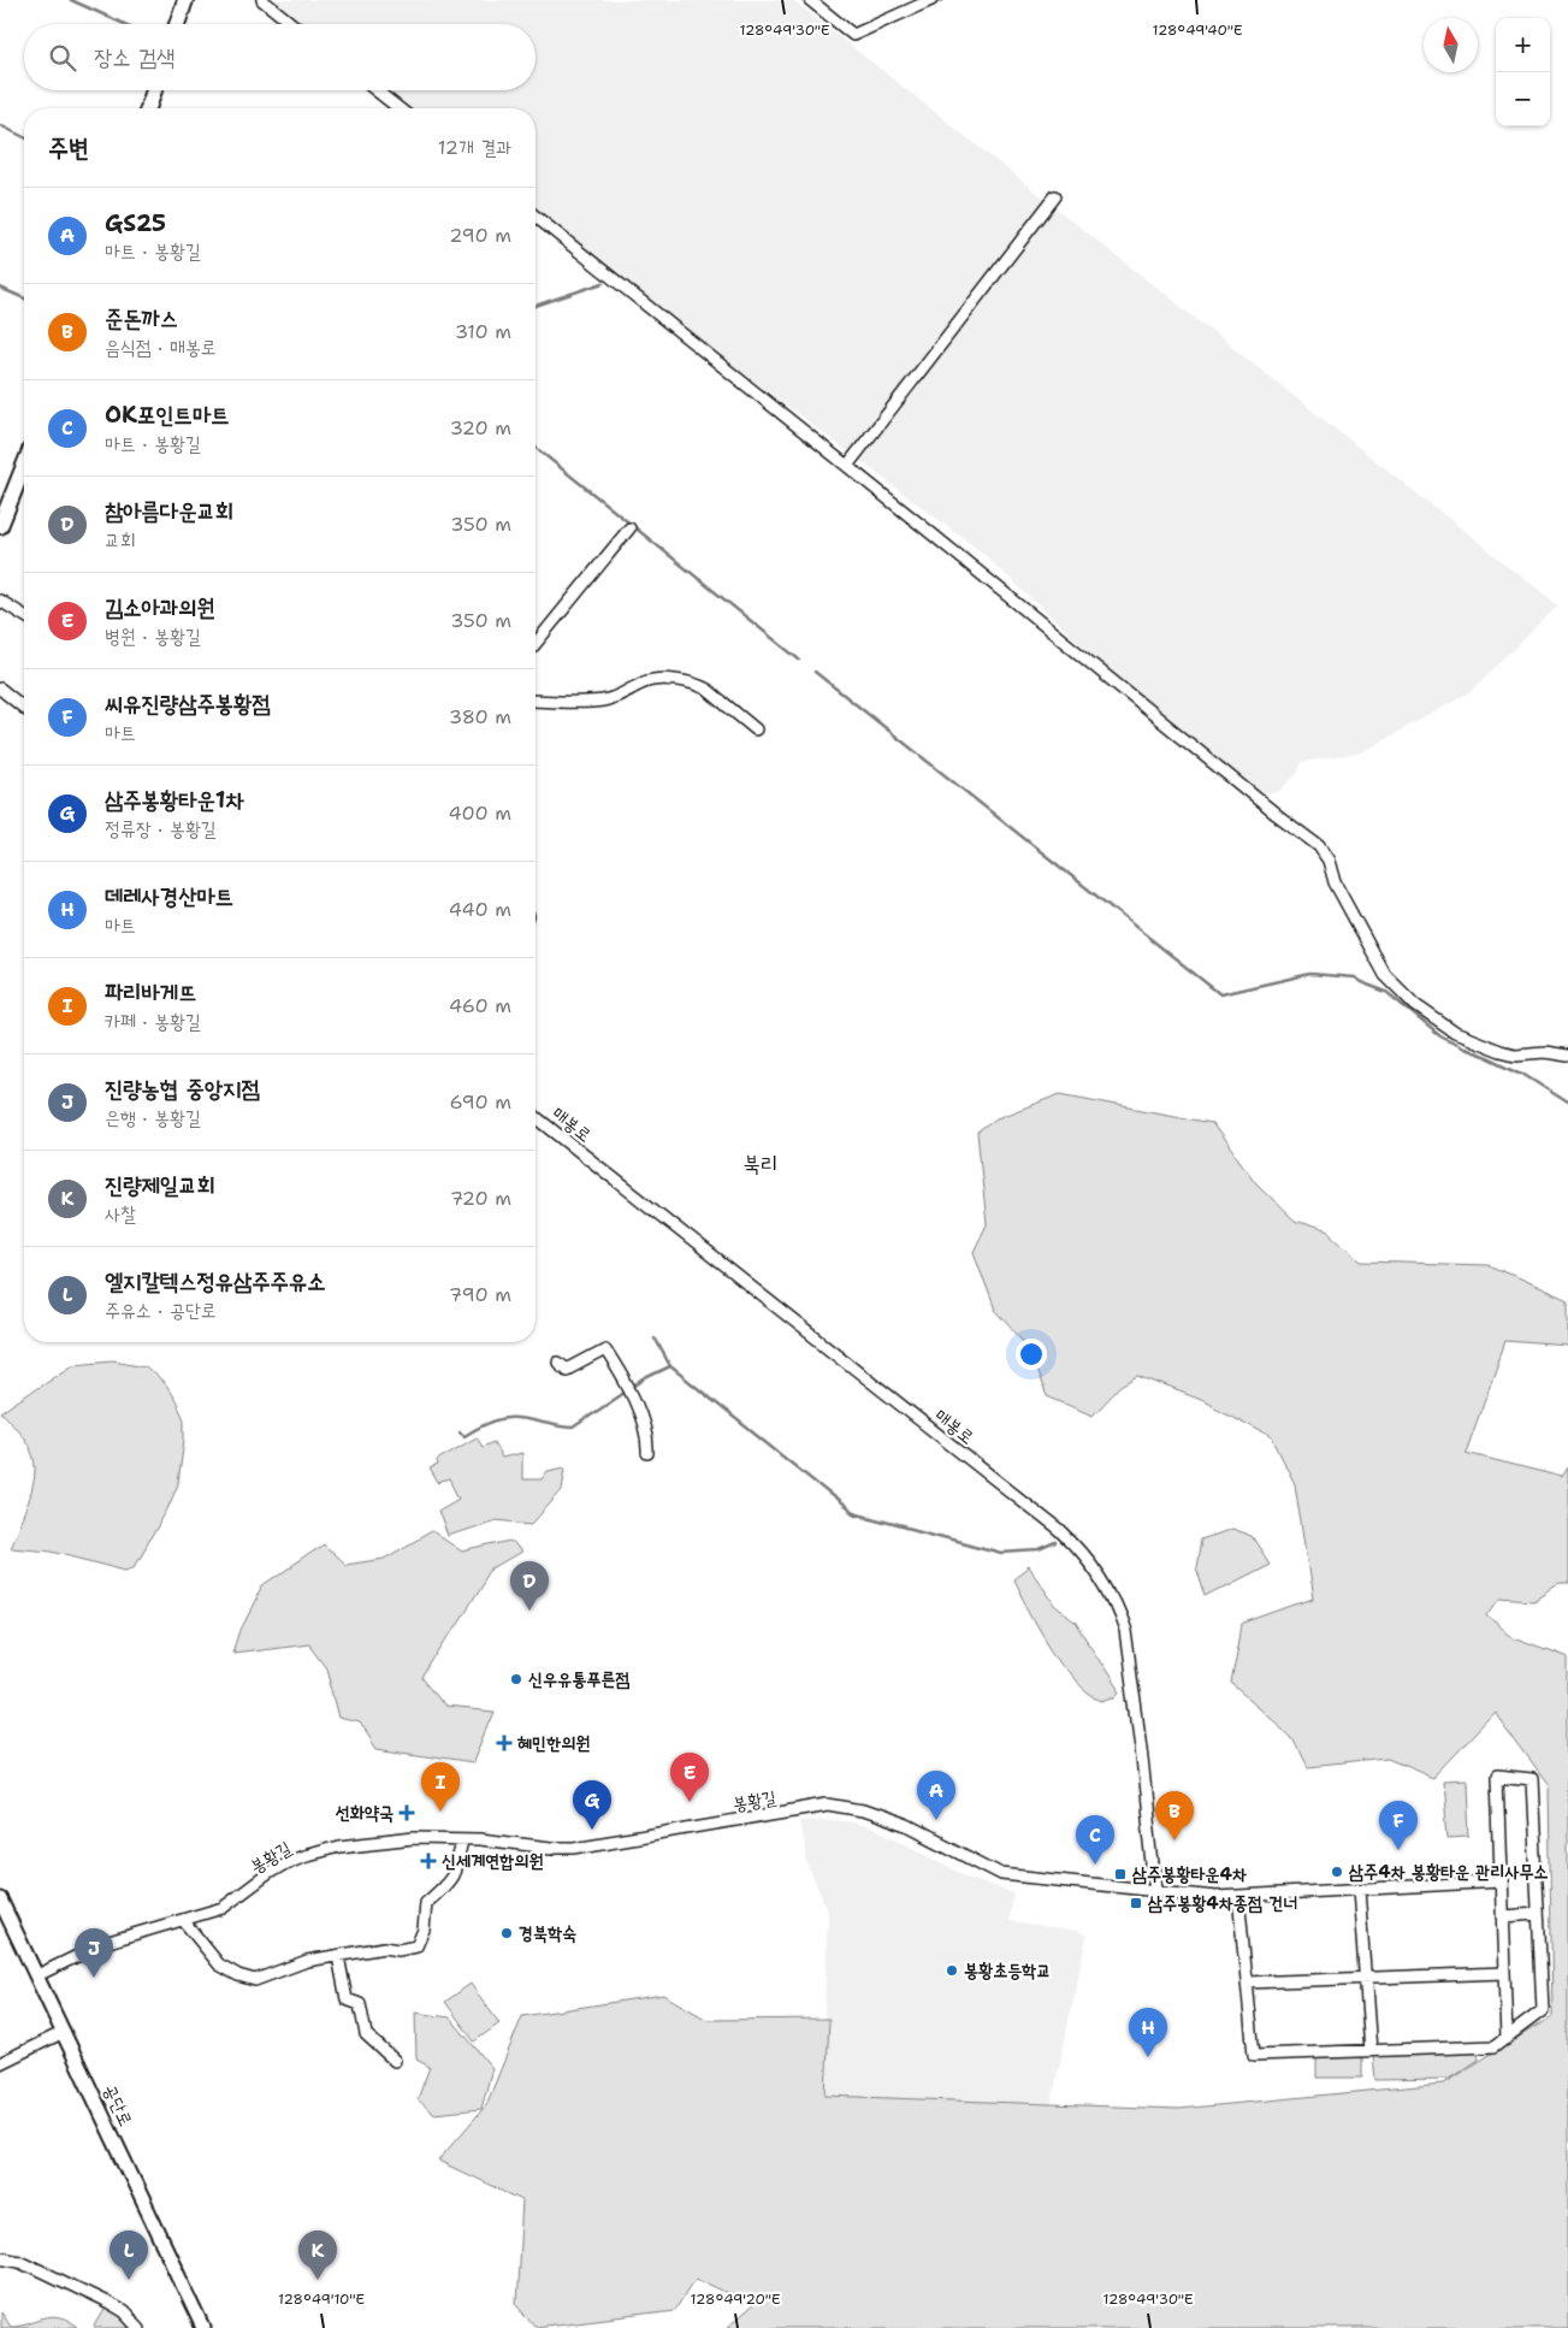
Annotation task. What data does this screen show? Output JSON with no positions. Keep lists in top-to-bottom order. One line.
{"streets":{"street":["매봉로","봉황길","공단로"]},"crossings":[["매봉로","봉황길"],["봉황길","공단로"]],"districts":["북리"],"places":{"other":["신우유통푸른점","삼주4차 봉황타운 관리사무소","경북학숙","봉황초등학교"],"health":["혜민한의원","선화약국","신세계연합의원"],"transit":["삼주봉황타운4차","삼주봉황4차종점 건너"]},"north":"top","page":{"map_buttons":["+","−"],"search":"장소 검색","heading":["주변","12개 결과"],"list":[{"mark":"A","name":"GS25","note":"마트 · 봉황길","value":"290 m"},{"mark":"B","name":"준돈까스","note":"음식점 · 매봉로","value":"310 m"},{"mark":"C","name":"OK포인트마트","note":"마트 · 봉황길","value":"320 m"},{"mark":"D","name":"참아름다운교회","note":"교회","value":"350 m"},{"mark":"E","name":"김소아과의원","note":"병원 · 봉황길","value":"350 m"},{"mark":"F","name":"씨유진량삼주봉황점","note":"마트","value":"380 m"},{"mark":"G","name":"삼주봉황타운1차","note":"정류장 · 봉황길","value":"400 m"},{"mark":"H","name":"데레사경산마트","note":"마트","value":"440 m"},{"mark":"I","name":"파리바게뜨","note":"카페 · 봉황길","value":"460 m"},{"mark":"J","name":"진량농협 중앙지점","note":"은행 · 봉황길","value":"690 m"},{"mark":"K","name":"진량제일교회","note":"사찰","value":"720 m"},{"mark":"L","name":"엘지칼텍스정유삼주주유소","note":"주유소 · 공단로","value":"790 m"}],"pins":["D","E","I","A","G","B","F","C","J","H","K","L"]},"coordinates":["128°49'30\"E","128°49'40\"E","128°49'10\"E","128°49'20\"E"]}
